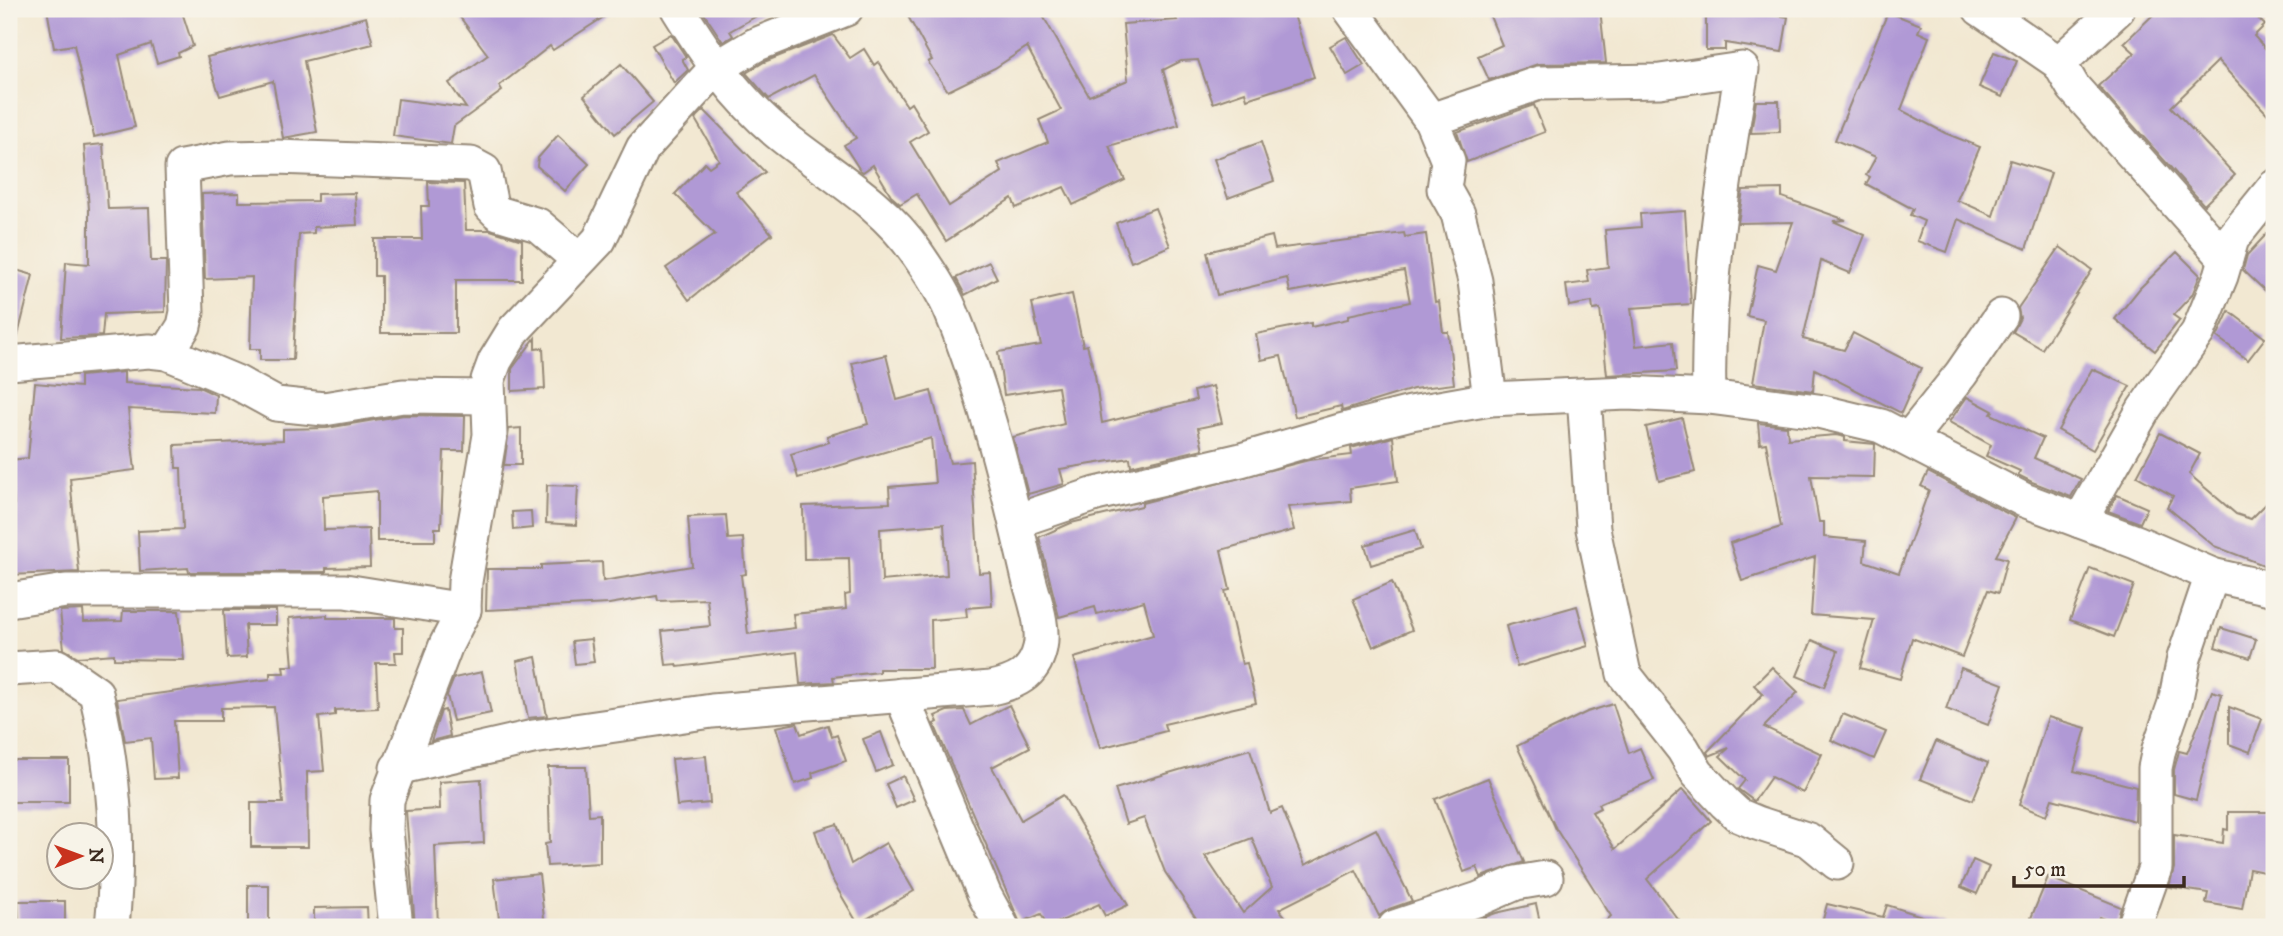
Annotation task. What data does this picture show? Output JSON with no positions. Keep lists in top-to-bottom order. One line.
{"scale_bar":"50 m","north":"right"}
